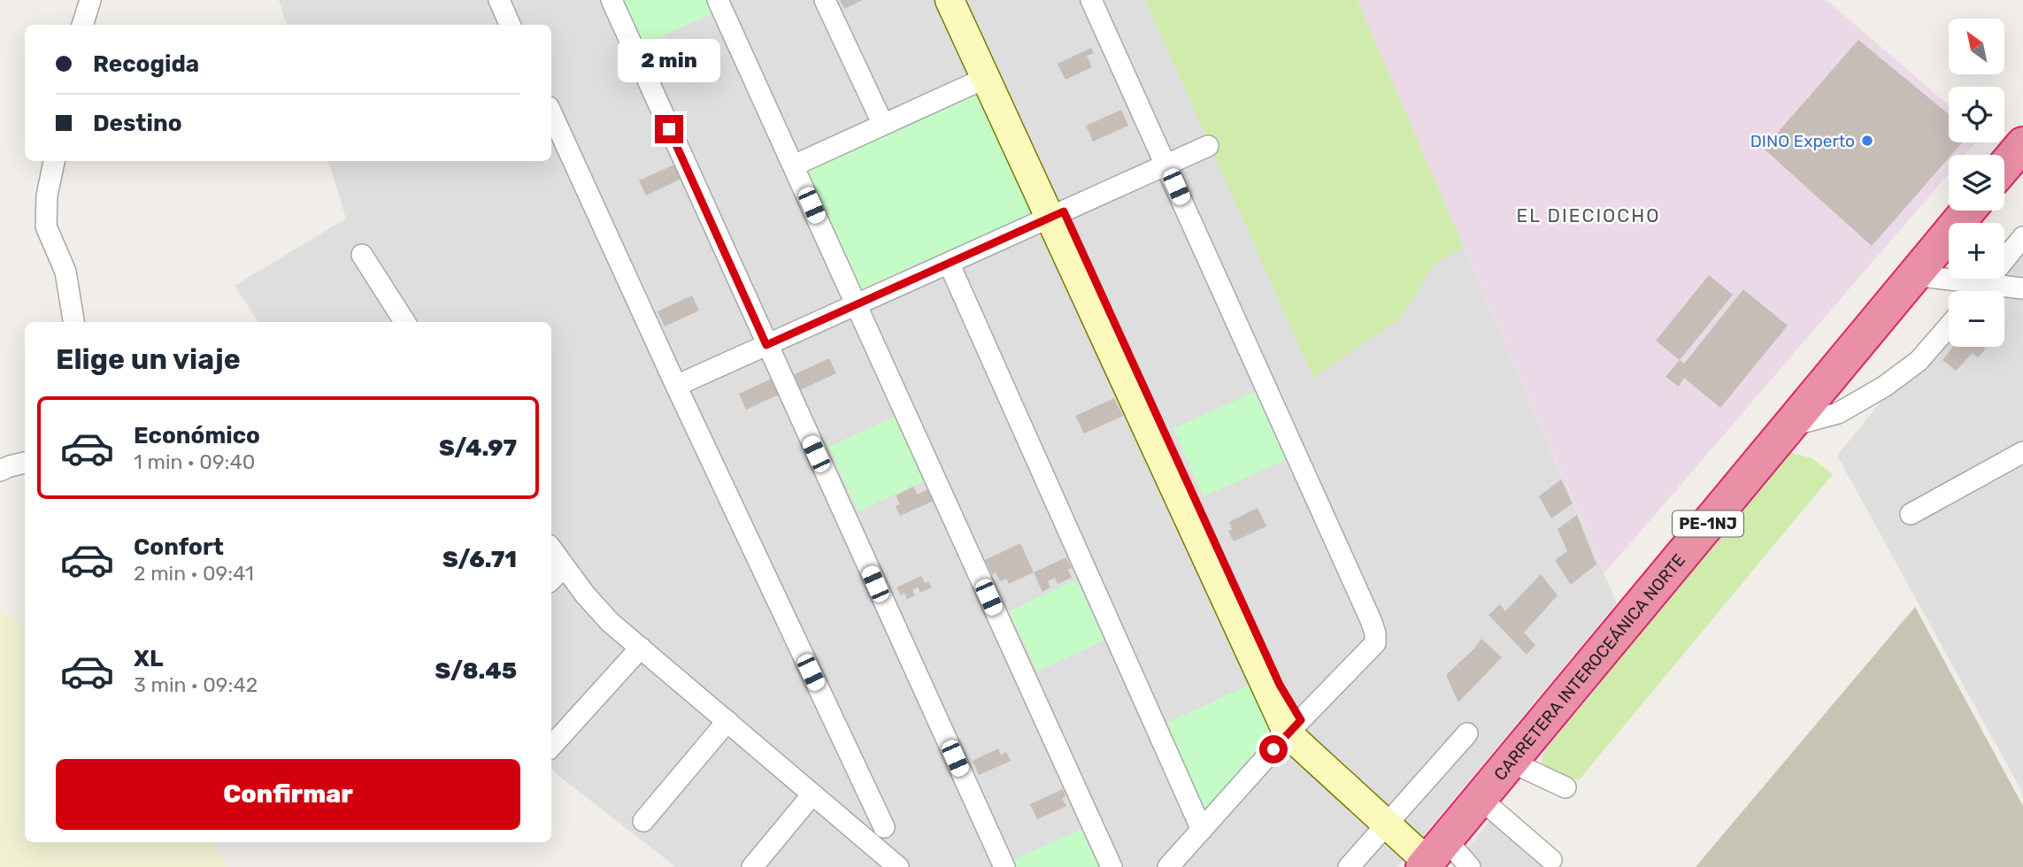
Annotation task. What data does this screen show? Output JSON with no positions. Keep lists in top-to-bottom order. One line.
{"streets":{"highway":["PE-1NJ","CARRETERA INTEROCEÁNICA NORTE"]},"districts":["EL DIECIOCHO"],"places":["DINO Experto"],"north":"top left","page":{"map_buttons":["+","−"],"banner":["Recogida","Destino"],"bubble":"2 min","heading":"Elige un viaje","list":[{"name":"Económico","note":"1 min · 09:40","value":"S/4.97"},{"name":"Confort","note":"2 min · 09:41","value":"S/6.71"},{"name":"XL","note":"3 min · 09:42","value":"S/8.45"}],"buttons":"Confirmar"}}
